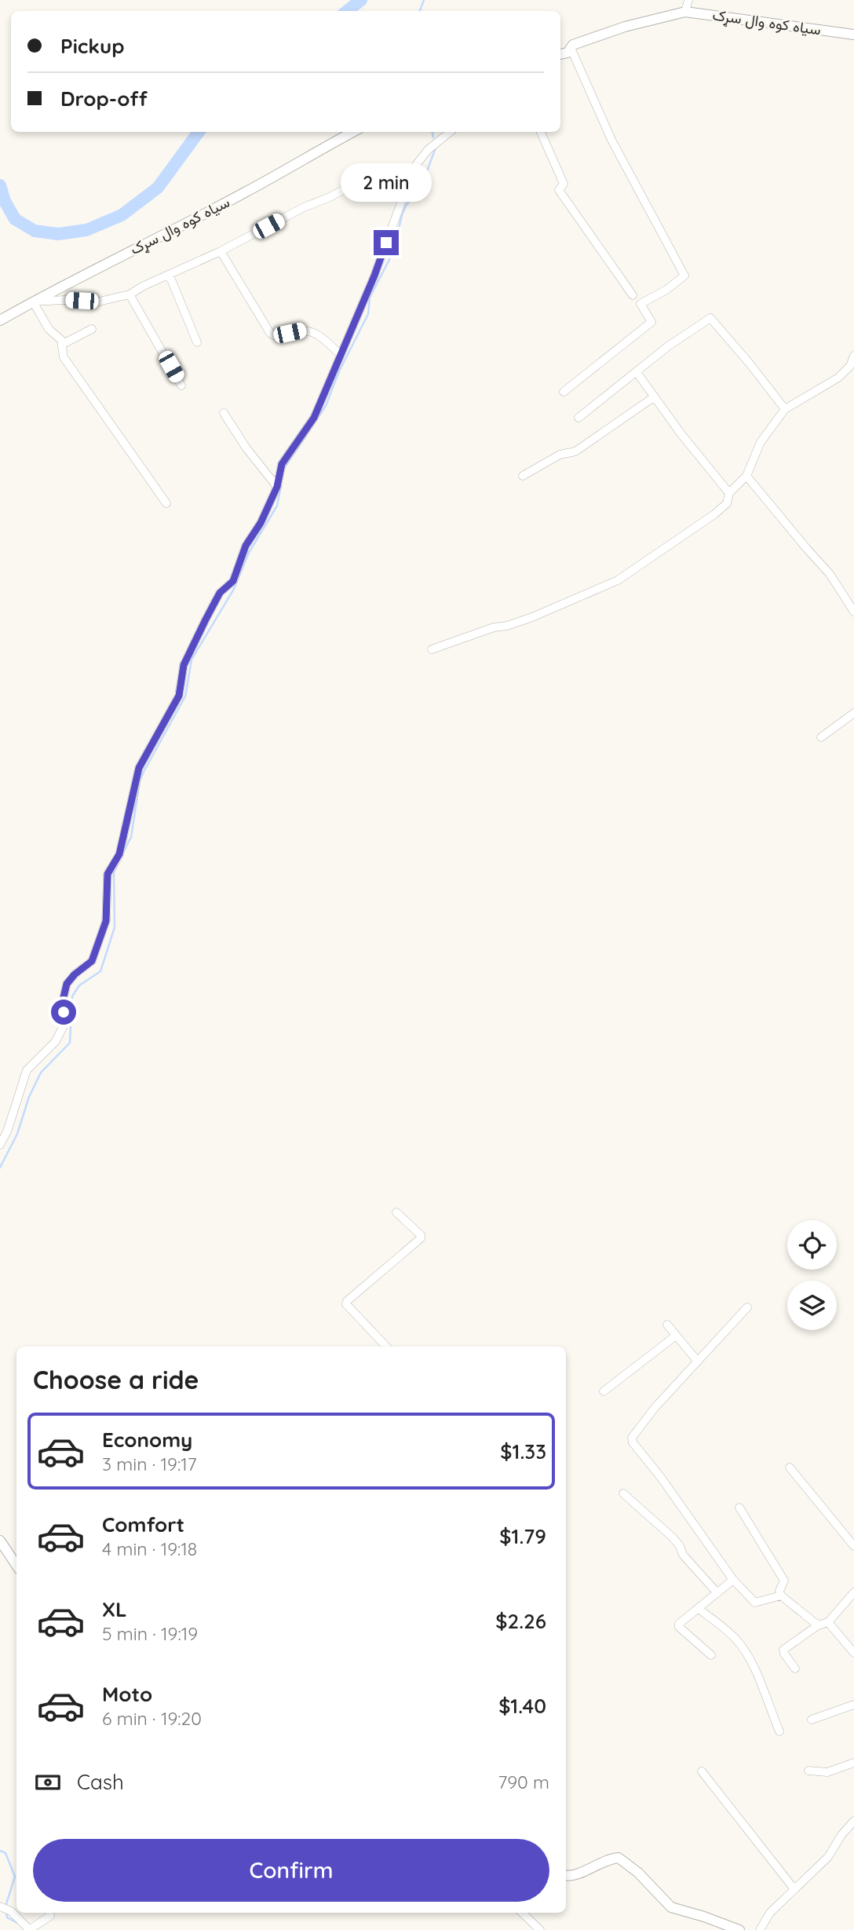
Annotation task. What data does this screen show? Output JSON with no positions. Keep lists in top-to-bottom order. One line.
{"streets":{"street":["سیاه کوه وال سړک"]},"page":{"banner":["Pickup","Drop-off"],"bubble":"2 min","heading":"Choose a ride","list":[{"name":"Economy","note":"3 min · 19:17","value":"$1.33"},{"name":"Comfort","note":"4 min · 19:18","value":"$1.79"},{"name":"XL","note":"5 min · 19:19","value":"$2.26"},{"name":"Moto","note":"6 min · 19:20","value":"$1.40"}],"pay":["Cash","790 m"],"buttons":"Confirm"}}
